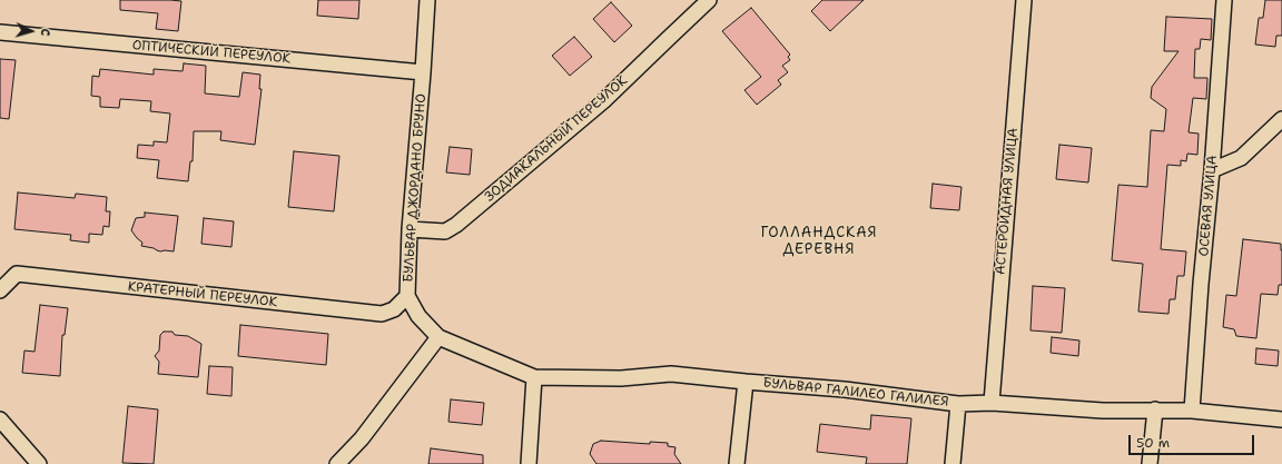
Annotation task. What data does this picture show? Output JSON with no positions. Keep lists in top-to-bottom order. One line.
{"streets":{"street":["ОПТИЧЕСКИЙ ПЕРЕУЛОК","ЗОДИАКАЛЬНЫЙ ПЕРЕУЛОК","БУЛЬВАР ДЖОРДАНО БРУНО","АСТЕРОИДНАЯ УЛИЦА","ОСЕВАЯ УЛИЦА","КРАТЕРНЫЙ ПЕРЕУЛОК","БУЛЬВАР ГАЛИЛЕО ГАЛИЛЕЯ"]},"crossings":[["ОПТИЧЕСКИЙ ПЕРЕУЛОК","БУЛЬВАР ДЖОРДАНО БРУНО"],["ЗОДИАКАЛЬНЫЙ ПЕРЕУЛОК","БУЛЬВАР ДЖОРДАНО БРУНО"],["БУЛЬВАР ДЖОРДАНО БРУНО","КРАТЕРНЫЙ ПЕРЕУЛОК"],["БУЛЬВАР ДЖОРДАНО БРУНО","БУЛЬВАР ГАЛИЛЕО ГАЛИЛЕЯ"],["АСТЕРОИДНАЯ УЛИЦА","БУЛЬВАР ГАЛИЛЕО ГАЛИЛЕЯ"],["ОСЕВАЯ УЛИЦА","БУЛЬВАР ГАЛИЛЕО ГАЛИЛЕЯ"]],"districts":["ГОЛЛАНДСКАЯ ДЕРЕВНЯ"],"scale_bar":"50 m","north":"right"}
